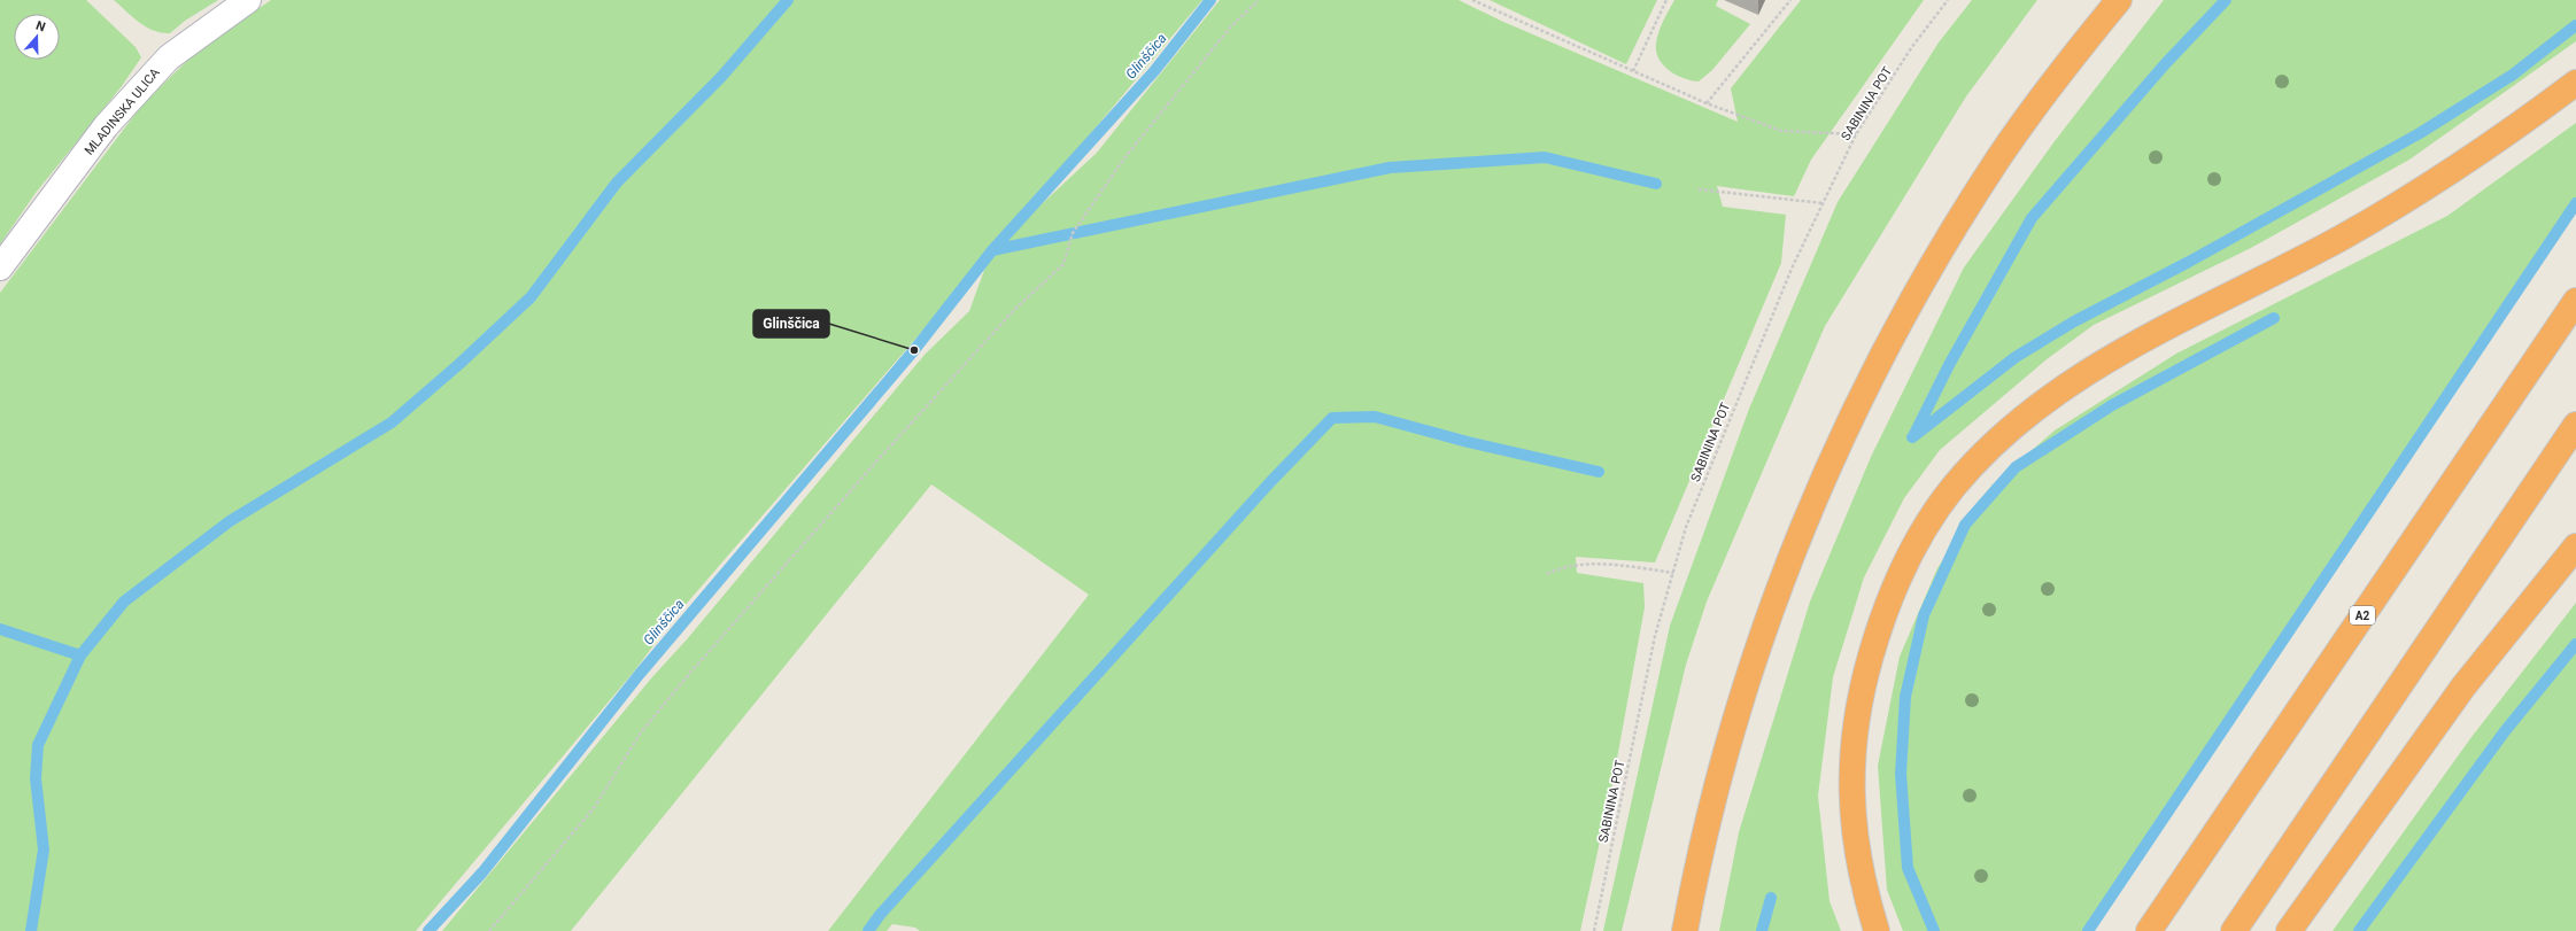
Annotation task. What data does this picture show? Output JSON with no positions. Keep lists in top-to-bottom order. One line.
{"streets":{"highway":["A2"],"street":["MLADINSKA ULICA"],"path":["SABININA POT"]},"water":["Glinščica"],"places":["Glinščica"],"north":"top"}
